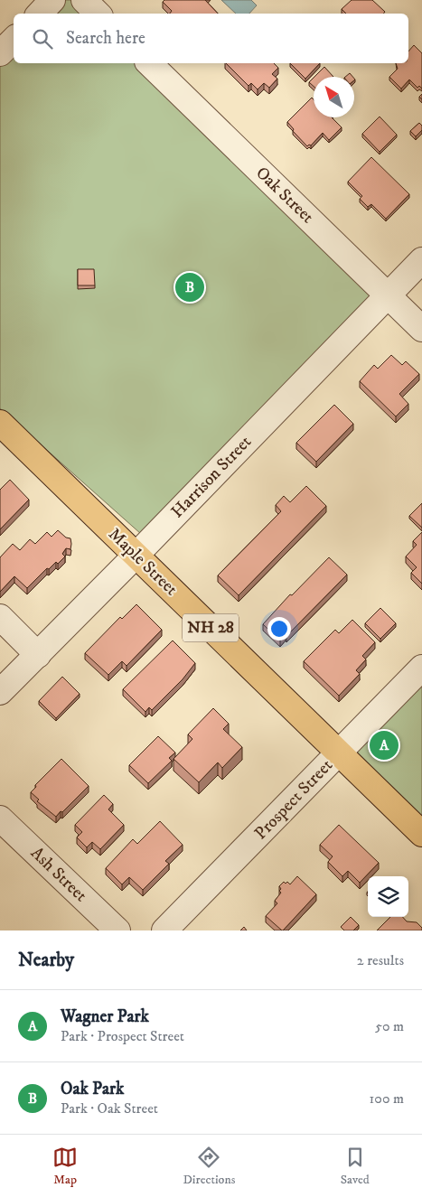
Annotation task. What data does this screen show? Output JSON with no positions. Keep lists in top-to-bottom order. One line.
{"streets":{"main road":["Maple Street","NH 28"],"street":["Oak Street","Harrison Street","Prospect Street","Ash Street"]},"crossings":[["Oak Street","Harrison Street"],["Harrison Street","Maple Street"],["Maple Street","Prospect Street"]],"north":"top left","page":{"search":"Search here","pins":["B","A"],"heading":["Nearby","2 results"],"list":[{"mark":"A","name":"Wagner Park","note":"Park · Prospect Street","value":"50 m"},{"mark":"B","name":"Oak Park","note":"Park · Oak Street","value":"100 m"}],"nav":["Map","Directions","Saved"]}}
